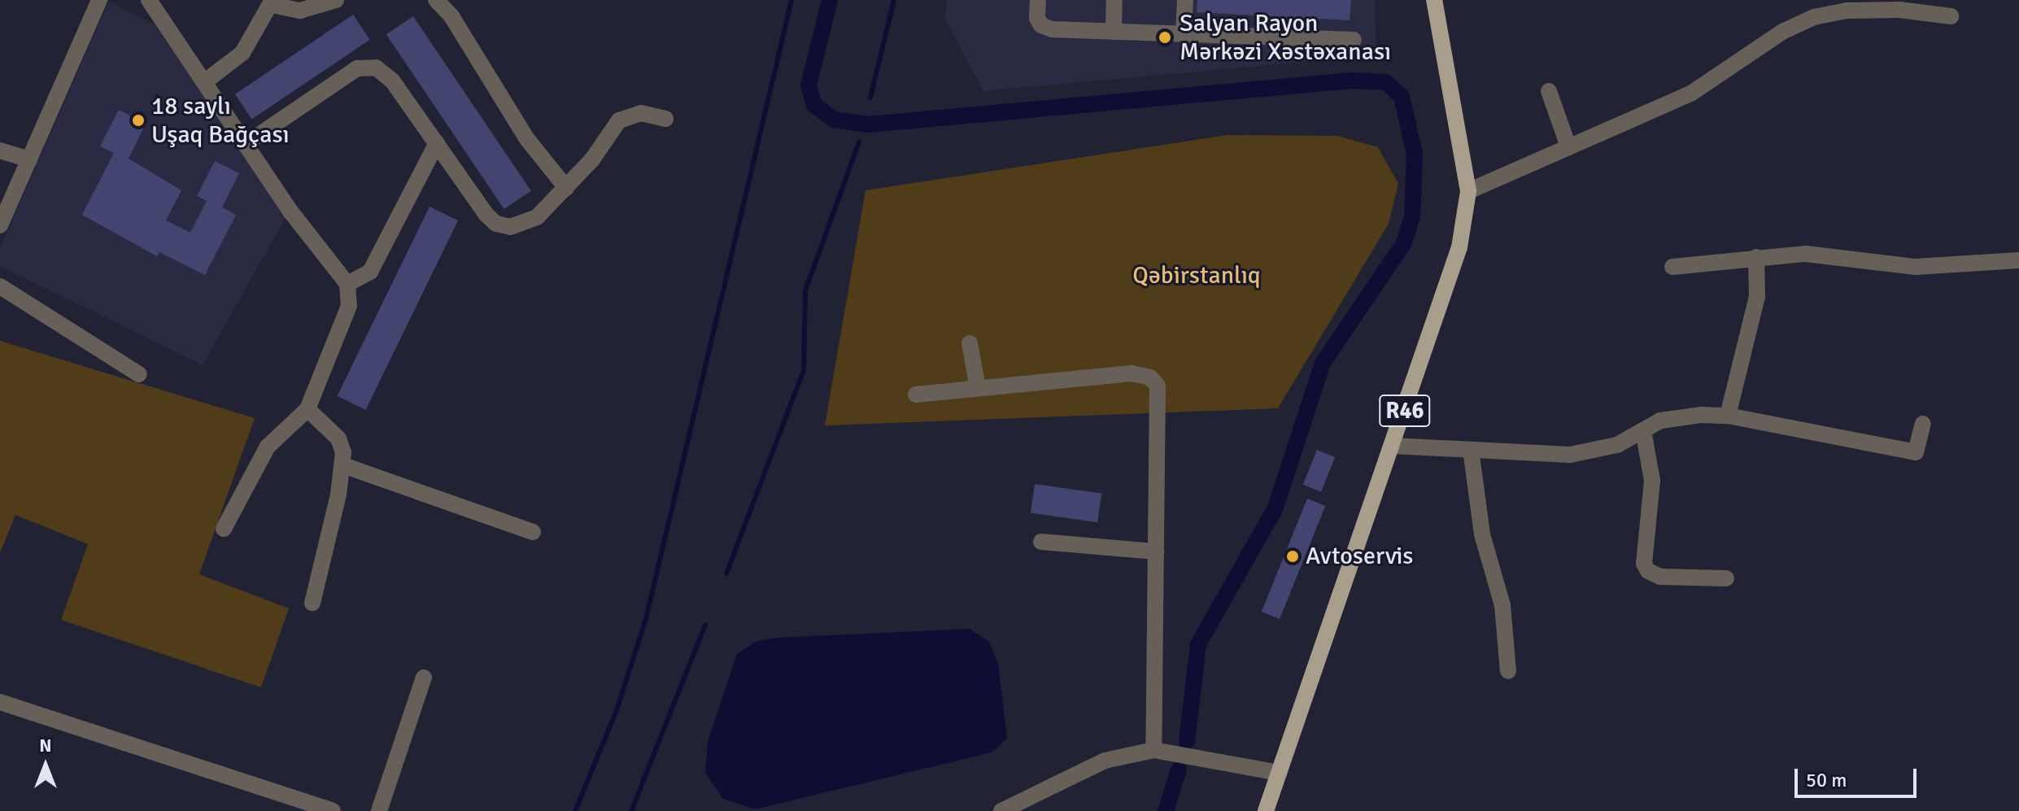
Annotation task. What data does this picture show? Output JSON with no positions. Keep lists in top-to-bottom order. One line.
{"streets":{"main road":["R46"]},"parks":["Qəbirstanlıq"],"places":["Salyan Rayon Mərkəzi Xəstəxanası","18 saylı Uşaq Bağçası","Avtoservis"],"scale_bar":"50 m","north":"top"}
